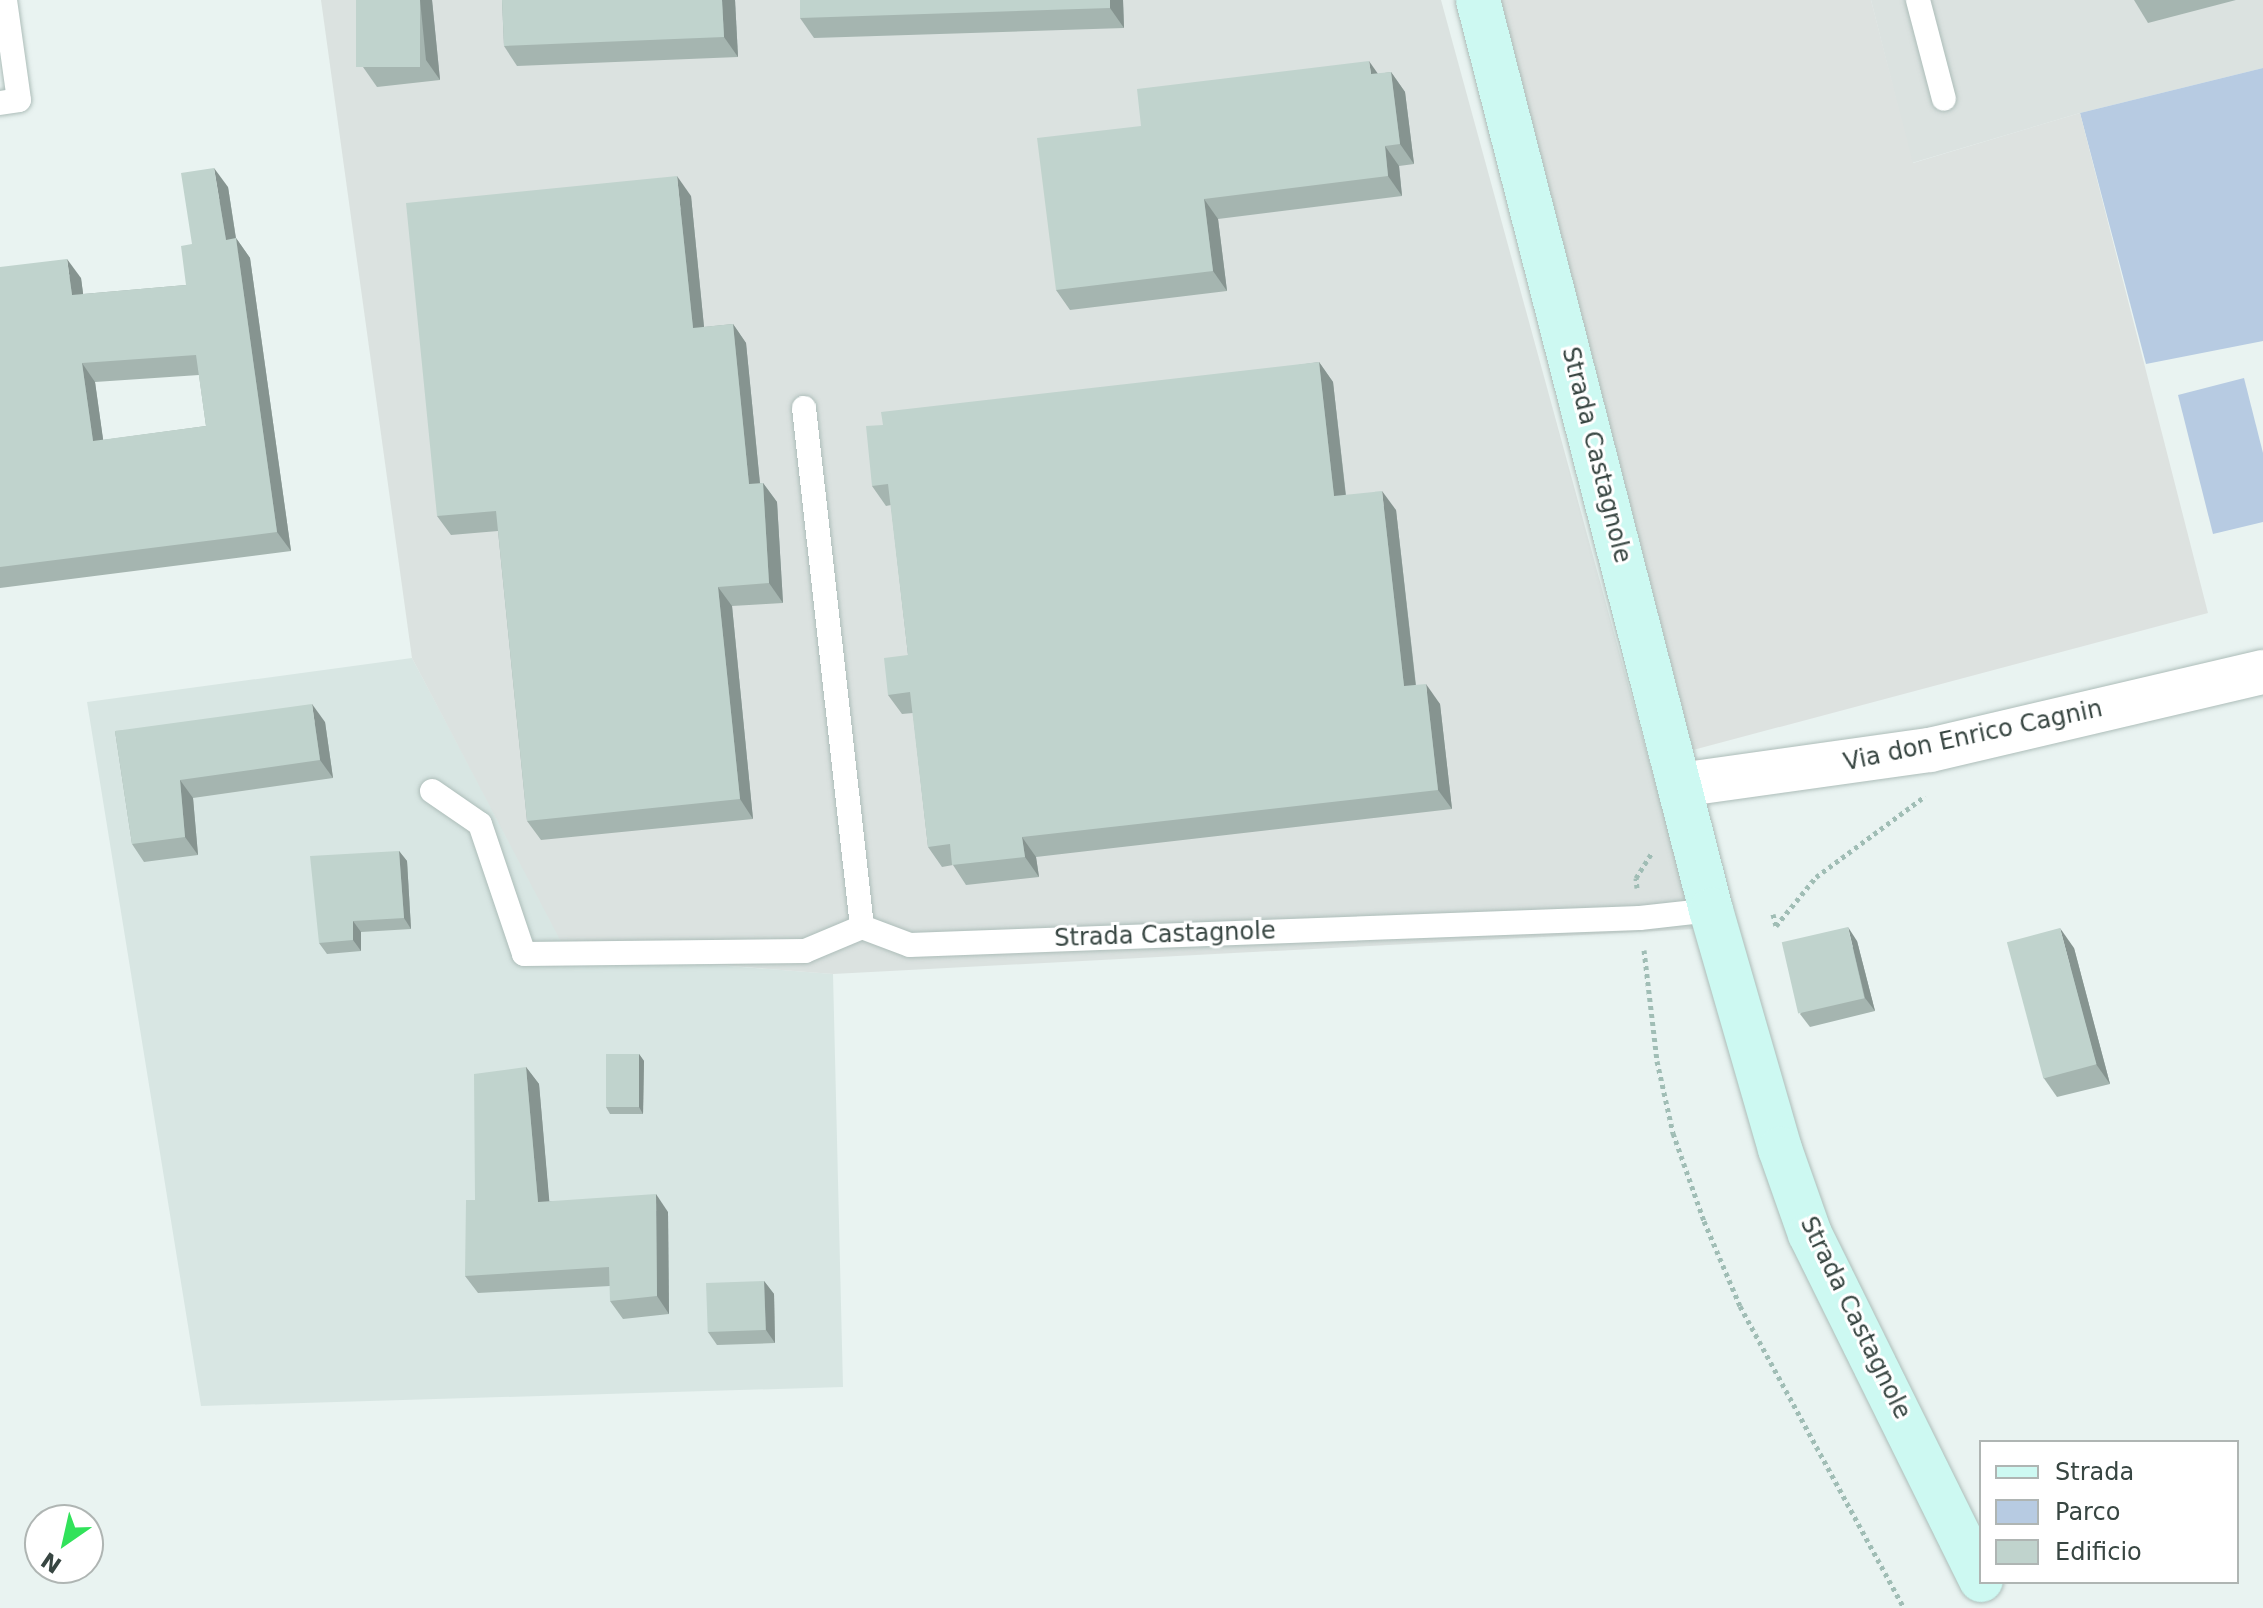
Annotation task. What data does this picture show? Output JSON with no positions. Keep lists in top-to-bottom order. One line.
{"streets":{"main road":["Strada Castagnole"],"street":["Via don Enrico Cagnin"]},"crossings":[["Strada Castagnole","Via don Enrico Cagnin"]],"legend":["Strada","Parco","Edificio"],"north":"bottom left"}
